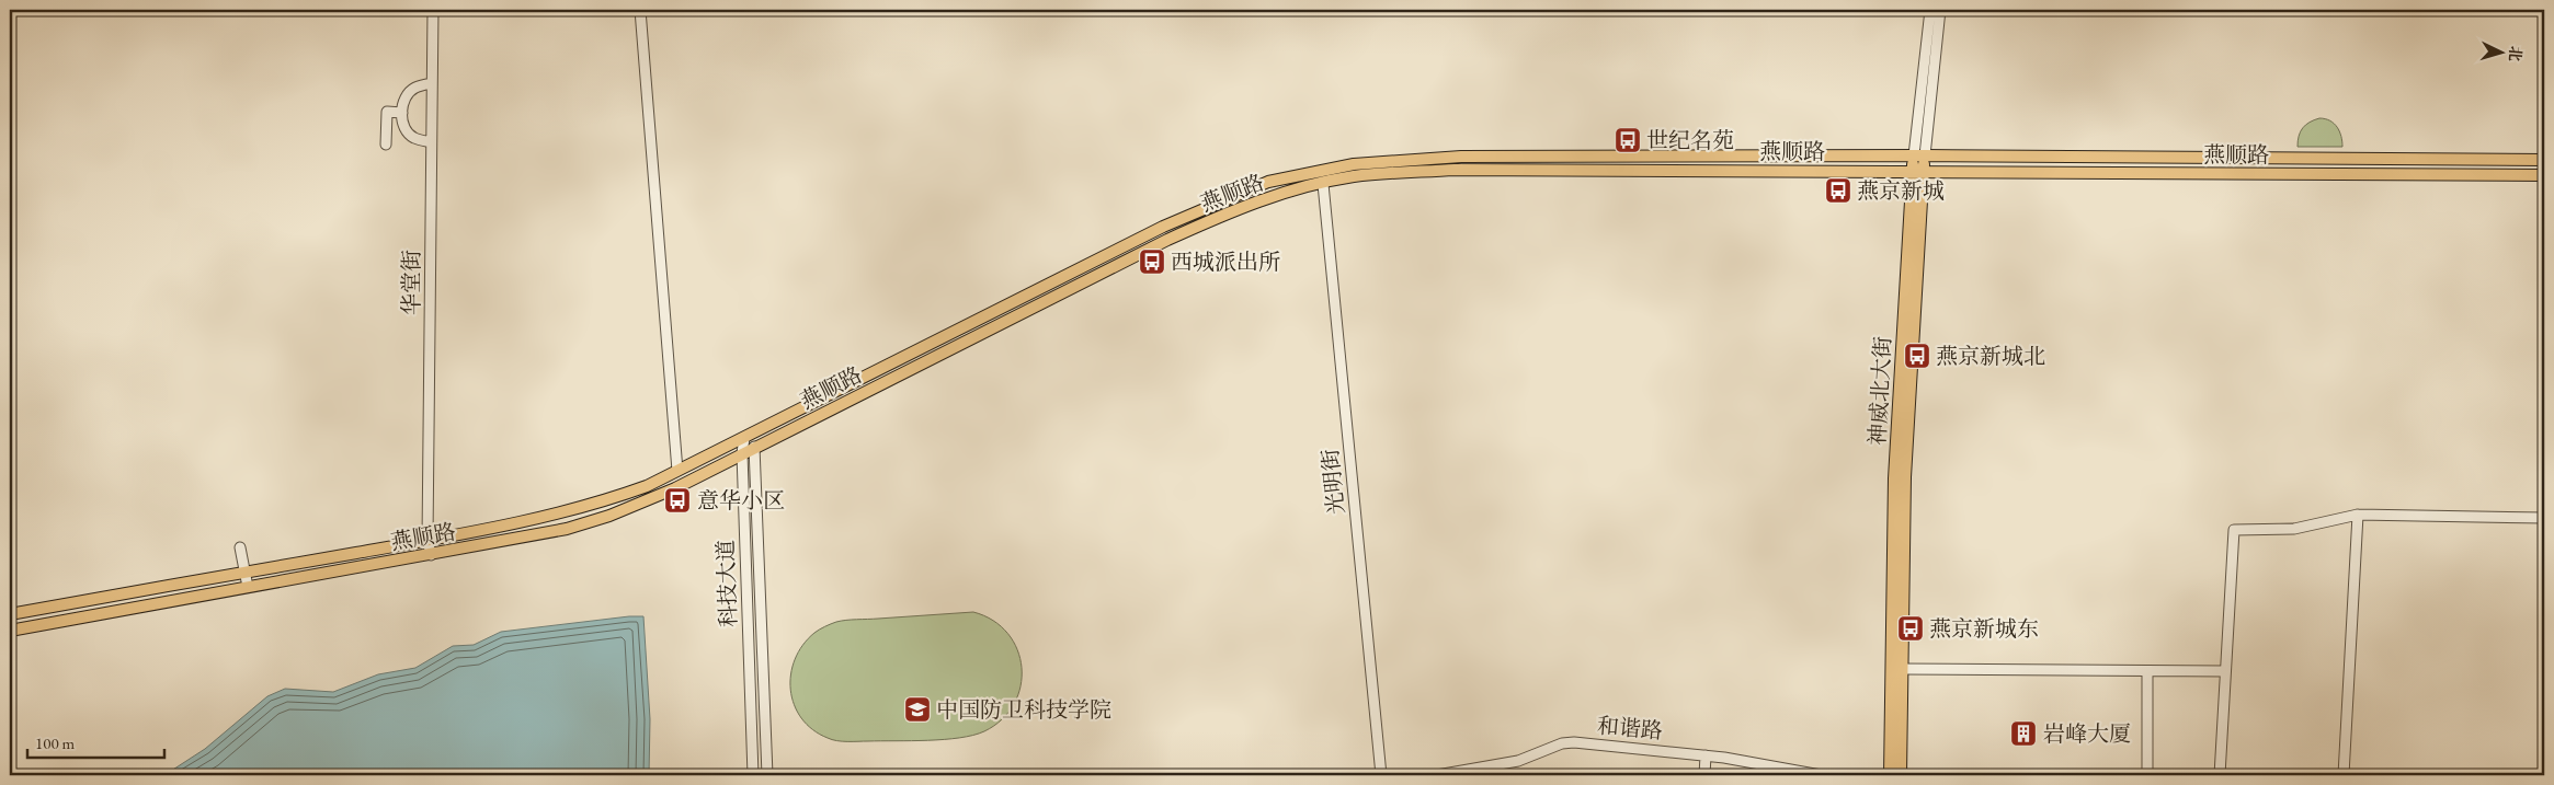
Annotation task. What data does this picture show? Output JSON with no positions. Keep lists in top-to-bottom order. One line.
{"streets":{"main road":["燕顺路","神威北大街"],"street":["华堂街","光明街","科技大道","和谐路"]},"crossings":[["燕顺路","华堂街"],["燕顺路","神威北大街"],["燕顺路","光明街"],["燕顺路","科技大道"]],"places":{"bus stop":["世纪名苑","燕京新城","西城派出所","燕京新城北","意华小区","燕京新城东"],"school or university":["中国防卫科技学院"],"building":["岩峰大厦"]},"scale_bar":"100 m","north":"right"}
